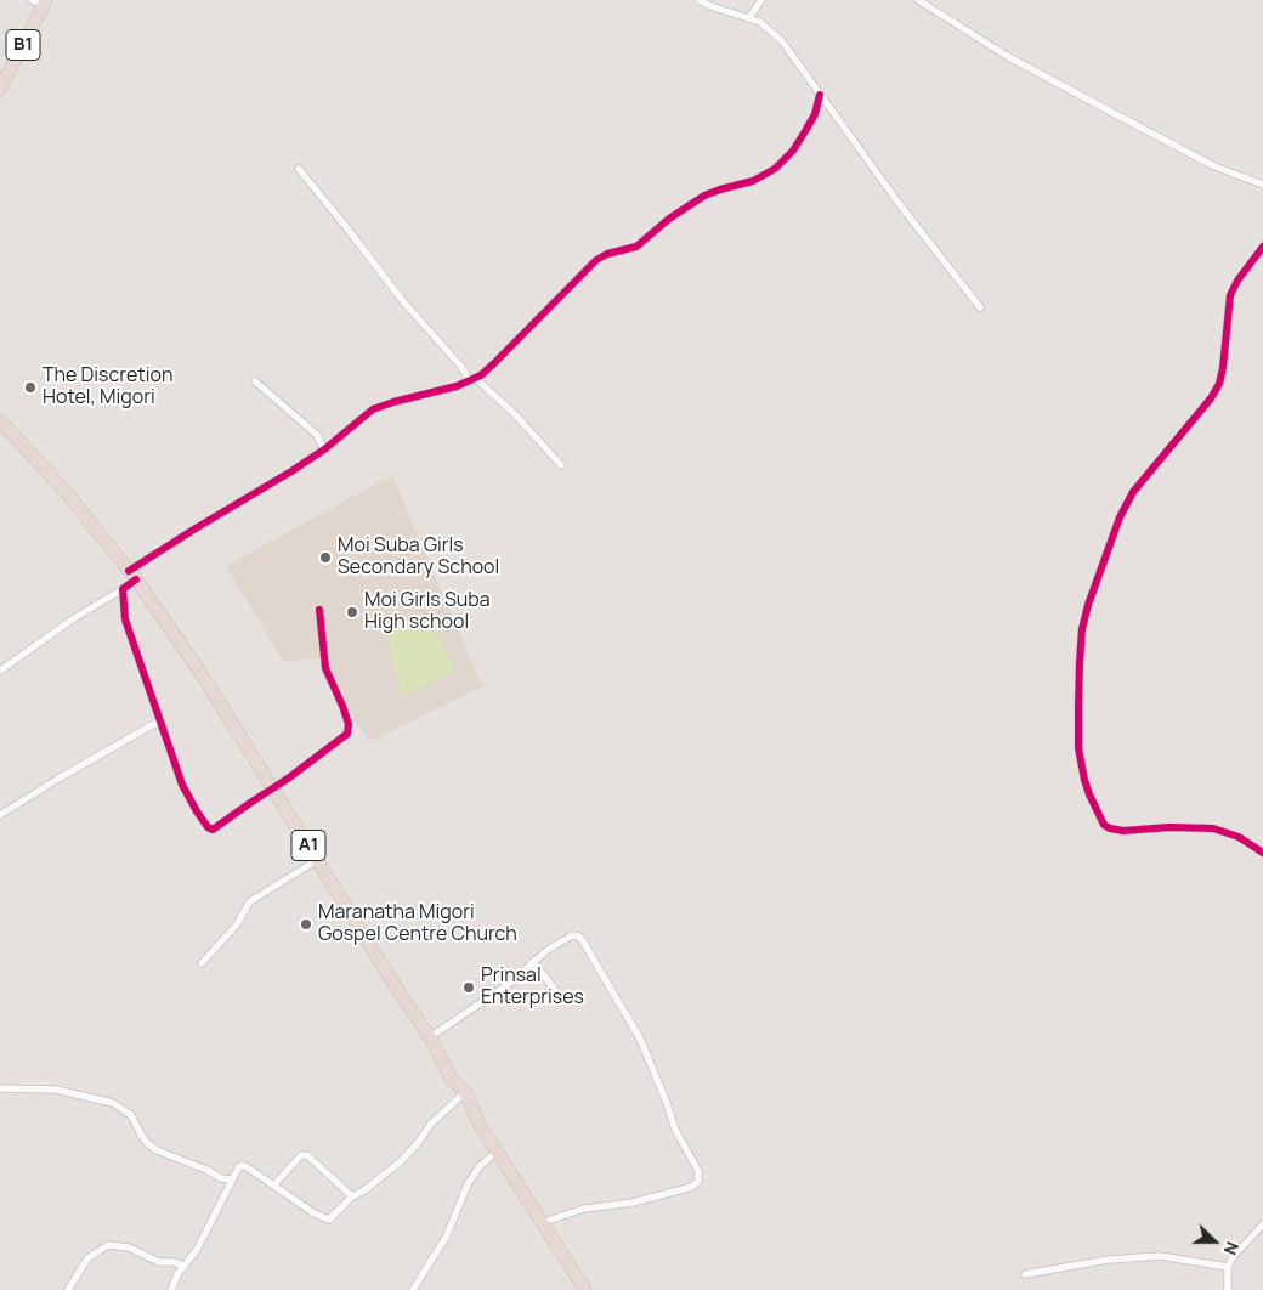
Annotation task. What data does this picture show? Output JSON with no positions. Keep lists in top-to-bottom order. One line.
{"streets":{"highway":["B1","A1"]},"places":["The Discretion Hotel, Migori","Moi Suba Girls Secondary School","Moi Girls Suba High school","Maranatha Migori Gospel Centre Church","Prinsal Enterprises"],"north":"right"}
